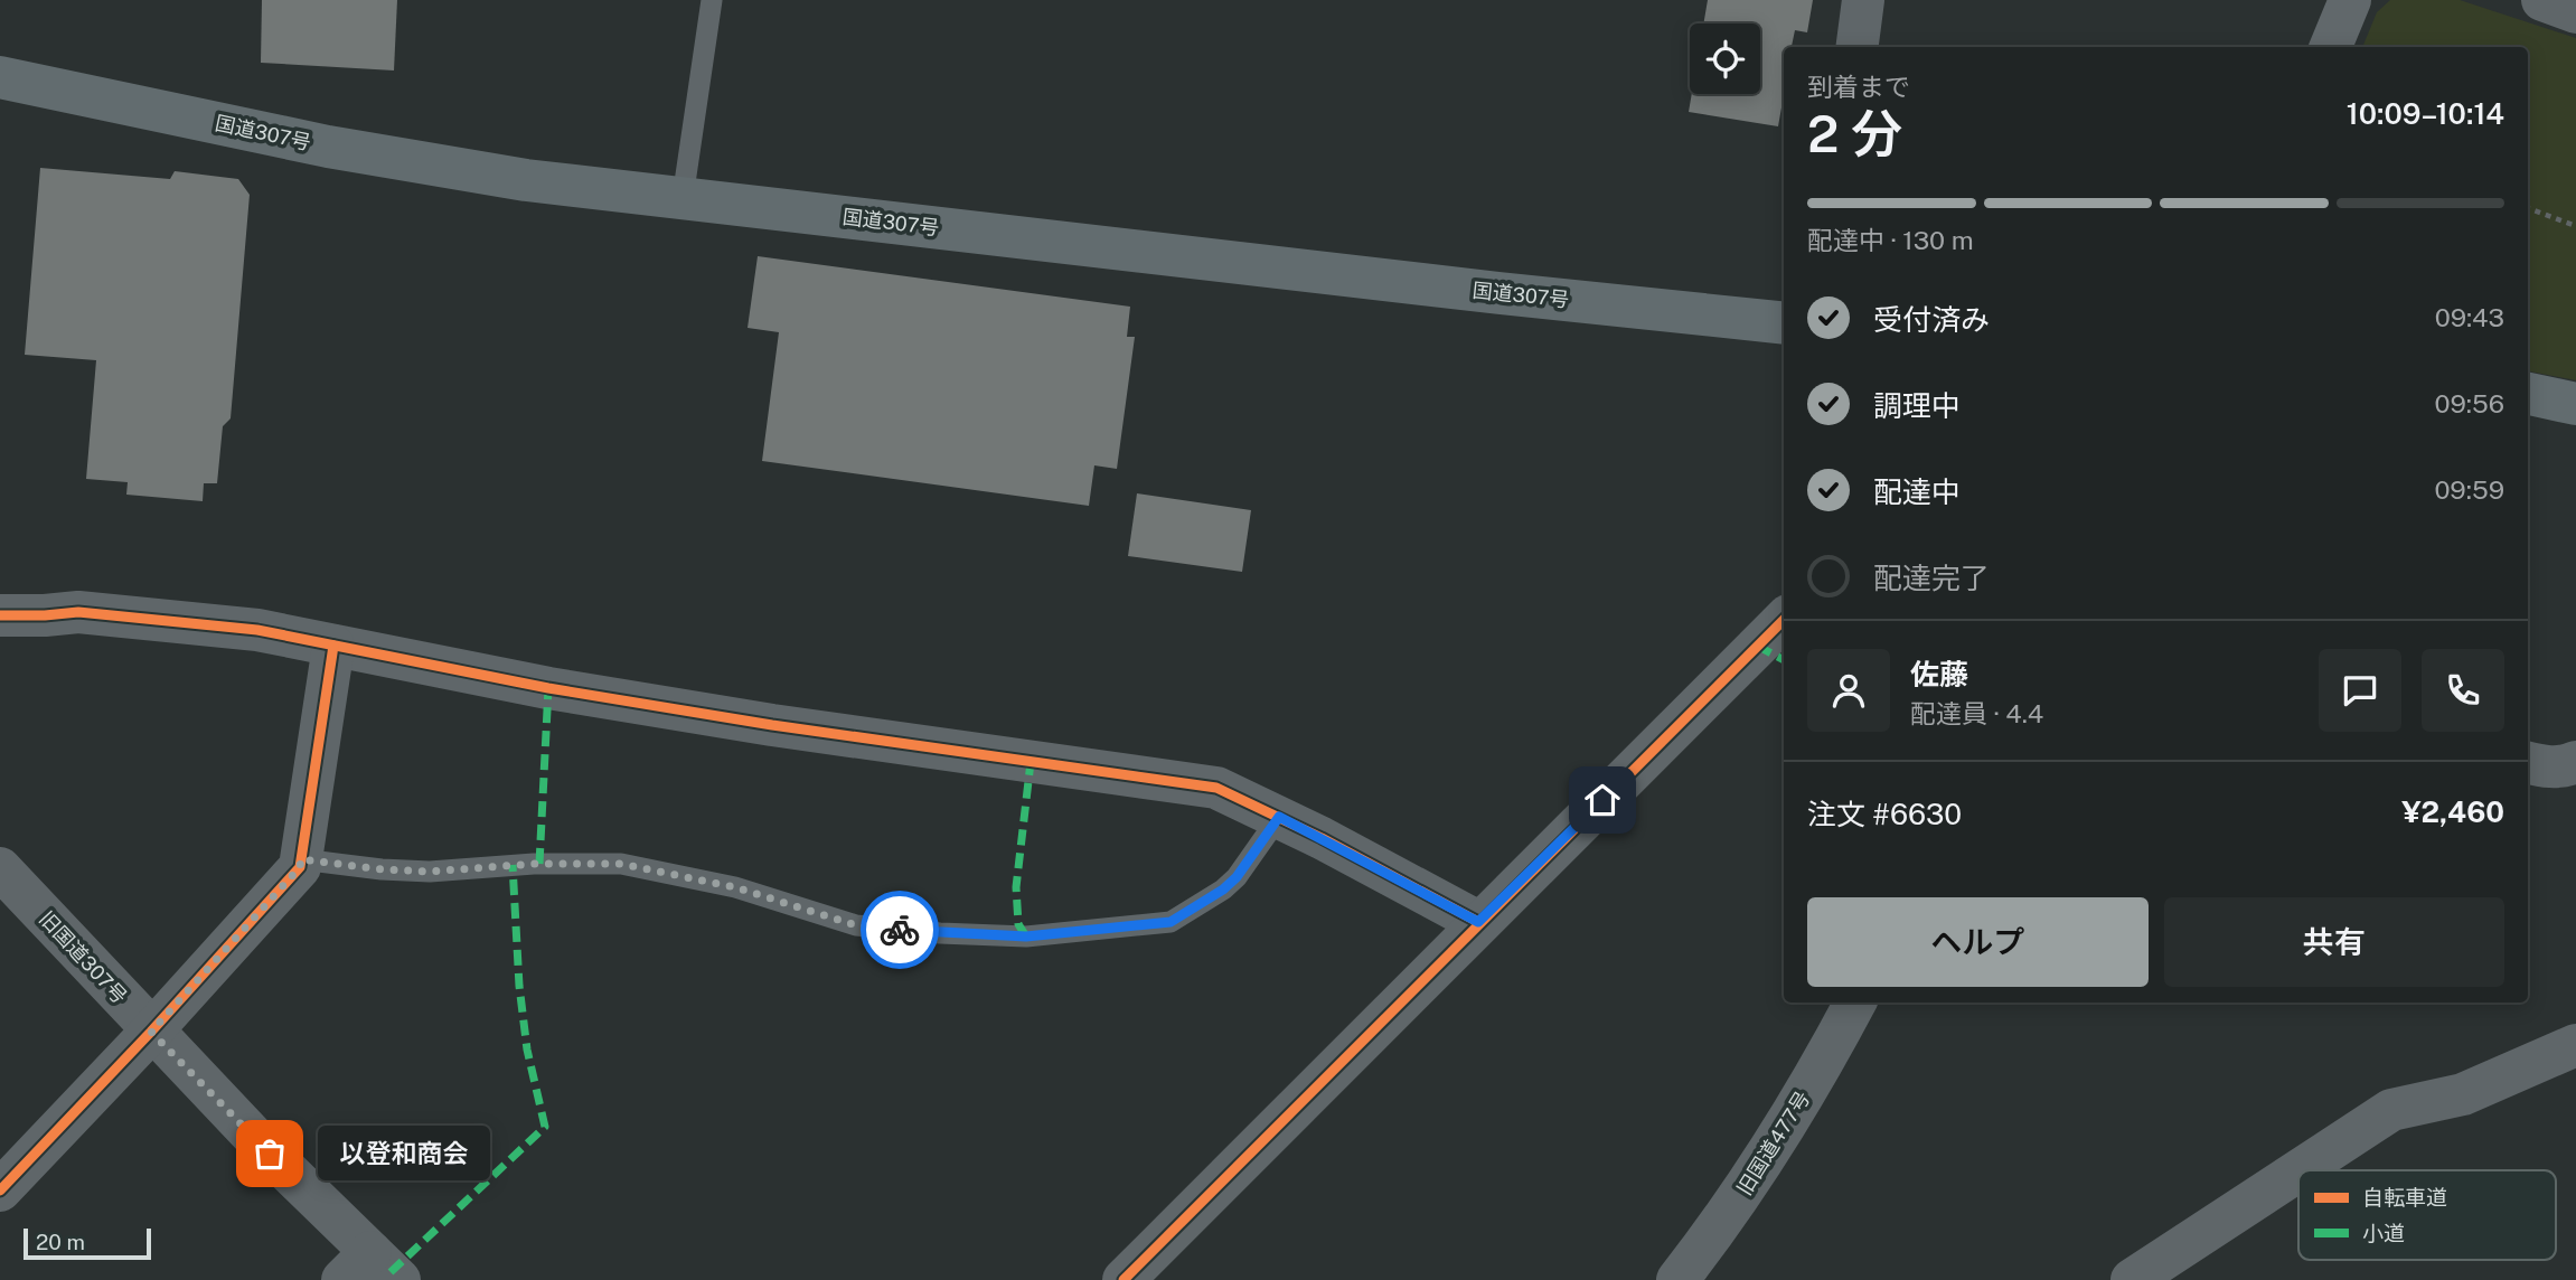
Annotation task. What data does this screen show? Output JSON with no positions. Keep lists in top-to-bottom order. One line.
{"streets":{"highway":["国道307号"],"street":["旧国道307号","旧国道477号"]},"places":["以登和商会"],"legend":["自転車道","小道"],"scale_bar":"20 m","page":{"heading":["2 分","到着まで","10:09–10:14"],"panel":["佐藤","配達員 · 4.4","注文 #6630","¥2,460"],"bar":"配達中 · 130 m","list":[["受付済み","09:43"],["調理中","09:56"],["配達中","09:59"],"配達完了"],"buttons":["ヘルプ","共有"],"bubble":"以登和商会","scale":"20 m"}}
